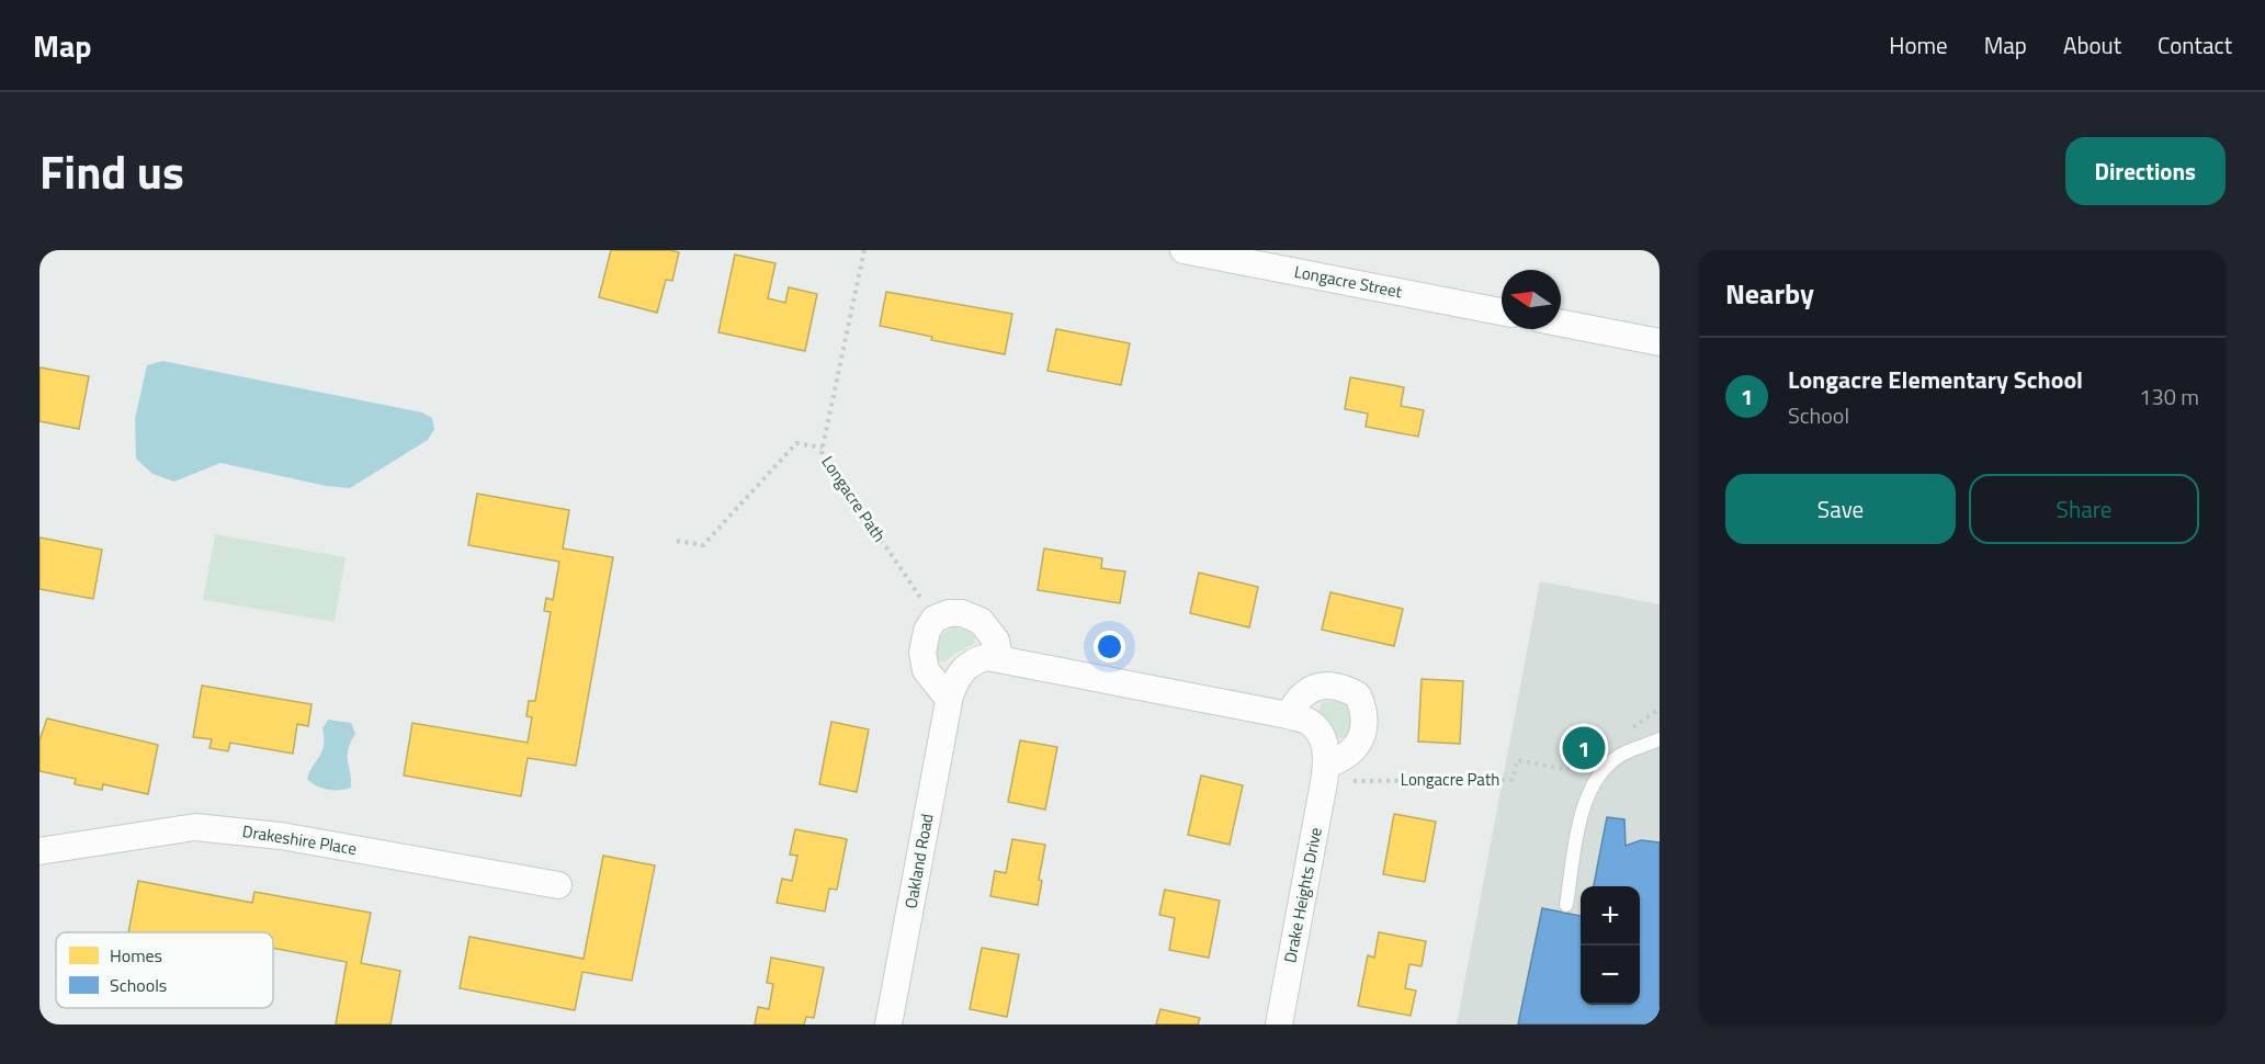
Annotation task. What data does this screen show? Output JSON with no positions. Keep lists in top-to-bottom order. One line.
{"streets":{"street":["Longacre Street","Drakeshire Place","Oakland Road","Drake Heights Drive"],"path":["Longacre Path"]},"crossings":[["Longacre Path","Drake Heights Drive"],["Oakland Road","Drake Heights Drive"]],"legend":["Homes","Schools"],"north":"left","page":{"header":"Map","nav":["Home","Map","About","Contact"],"title":"Find us","buttons":["Directions",["Save","Share"]],"heading":"Nearby","list":[{"mark":"1","name":"Longacre Elementary School","note":"School","value":"130 m"}],"pins":"1","map_buttons":["+","−"]}}
